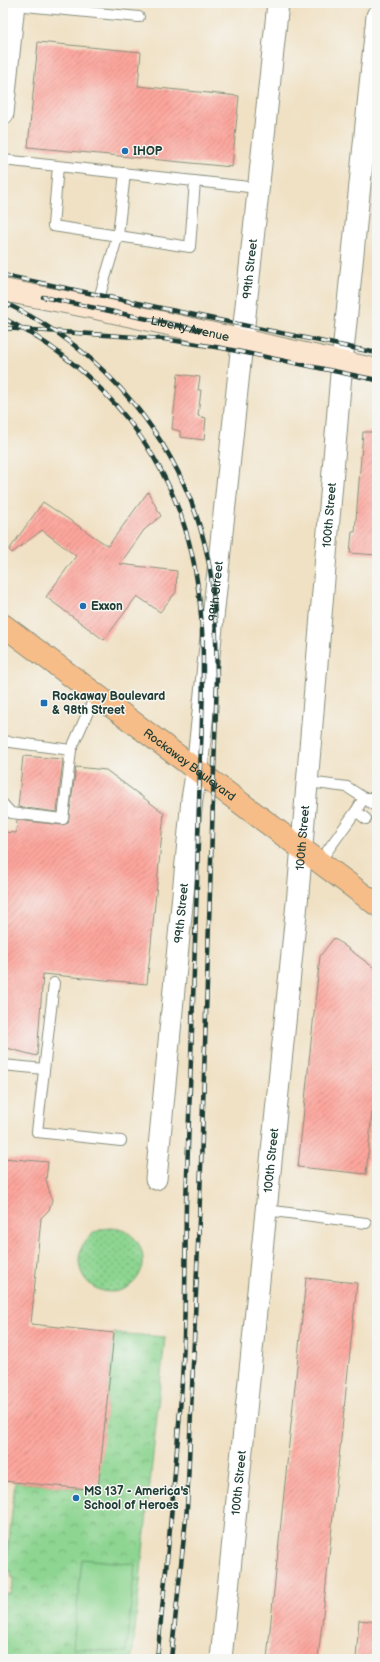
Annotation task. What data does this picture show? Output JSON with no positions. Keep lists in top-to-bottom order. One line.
{"streets":{"main road":["Rockaway Boulevard"],"street":["99th Street","Liberty Avenue","100th Street"]},"crossings":[["99th Street","Liberty Avenue"],["99th Street","Rockaway Boulevard"],["Liberty Avenue","100th Street"],["100th Street","Rockaway Boulevard"]],"places":{"other":["IHOP","Exxon","MS 137 - America's School of Heroes"],"transit":["Rockaway Boulevard & 98th Street"]}}
